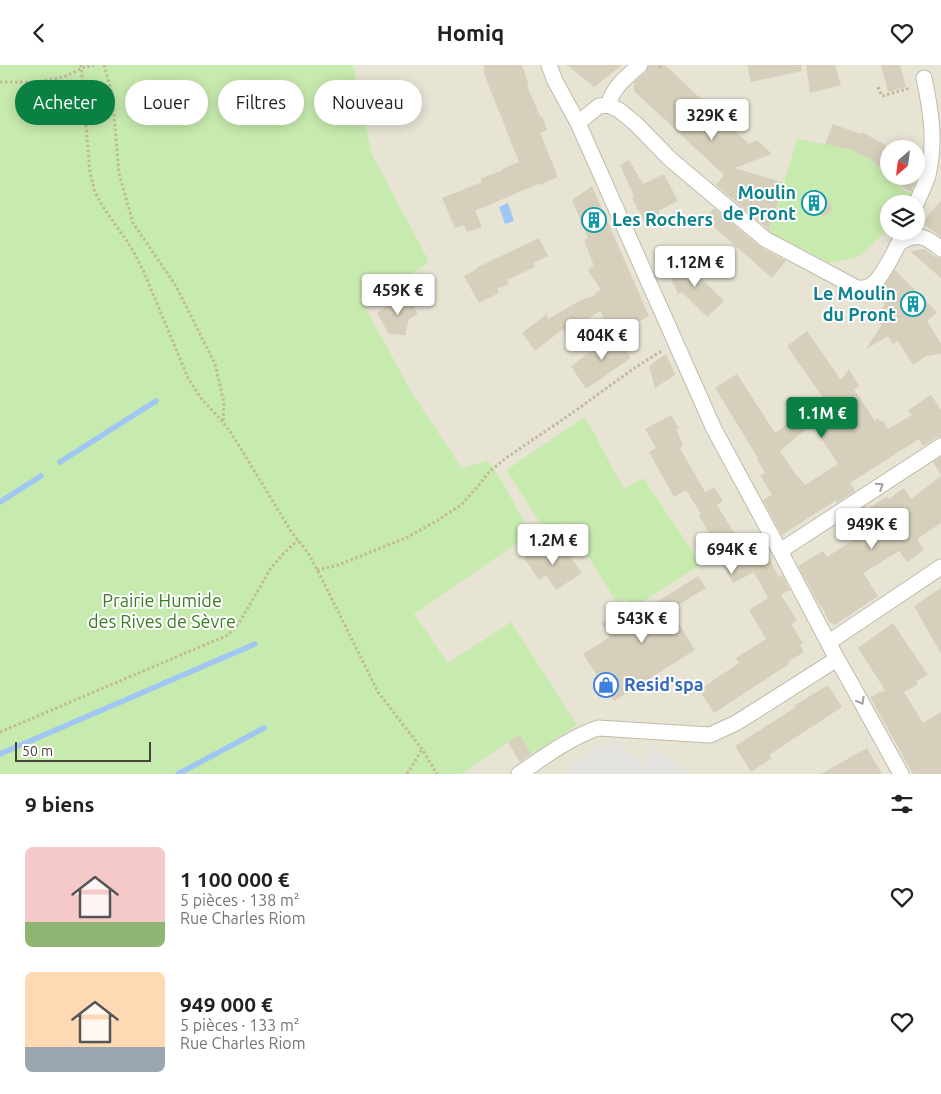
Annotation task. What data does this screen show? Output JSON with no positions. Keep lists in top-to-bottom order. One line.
{"parks":["Prairie Humide des Rives de Sèvre"],"places":{"building":["Moulin de Pront","Les Rochers","Le Moulin du Pront"],"shop":["Resid'spa"]},"scale_bar":"50 m","north":"bottom left","page":{"header":"Homiq","chip":["Acheter","Louer","Filtres","Nouveau"],"price":["329K €","1.12M €","459K €","404K €","1.1M €","949K €","1.2M €","694K €","543K €"],"scale":"50 m","heading":"9 biens","list":[{"name":"1 100 000 €","note":"5 pièces · 138 m² · Rue Charles Riom"},{"name":"949 000 €","note":"5 pièces · 133 m² · Rue Charles Riom"}]}}
